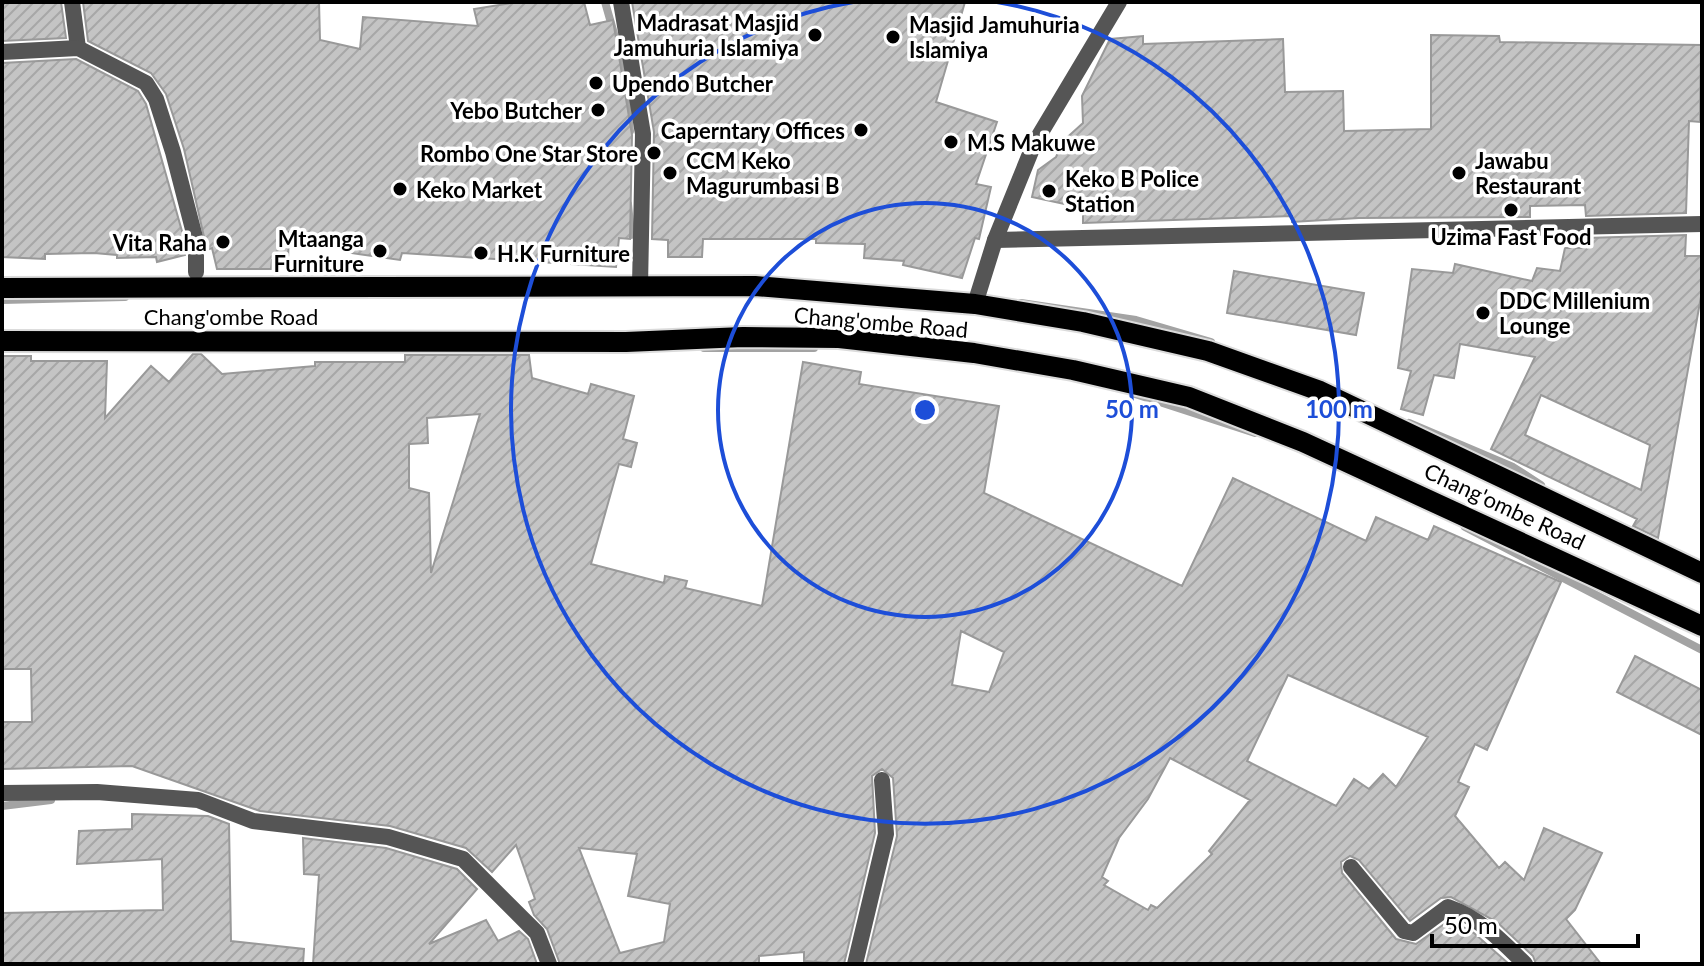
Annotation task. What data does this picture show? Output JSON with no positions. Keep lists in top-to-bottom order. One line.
{"streets":{"main road":["Chang'ombe Road"]},"places":["Madrasat Masjid Jamuhuria Islamiya","Masjid Jamuhuria Islamiya","Upendo Butcher","Yebo Butcher","Caperntary Offices","M.S Makuwe","Rombo One Star Store","CCM Keko Magurumbasi B","Jawabu Restaurant","Keko Market","Keko B Police Station","Uzima Fast Food","Vita Raha","Mtaanga Furniture","H.K Furniture","DDC Millenium Lounge"],"scale_bar":"50 m","rings":["50 m","100 m"]}
